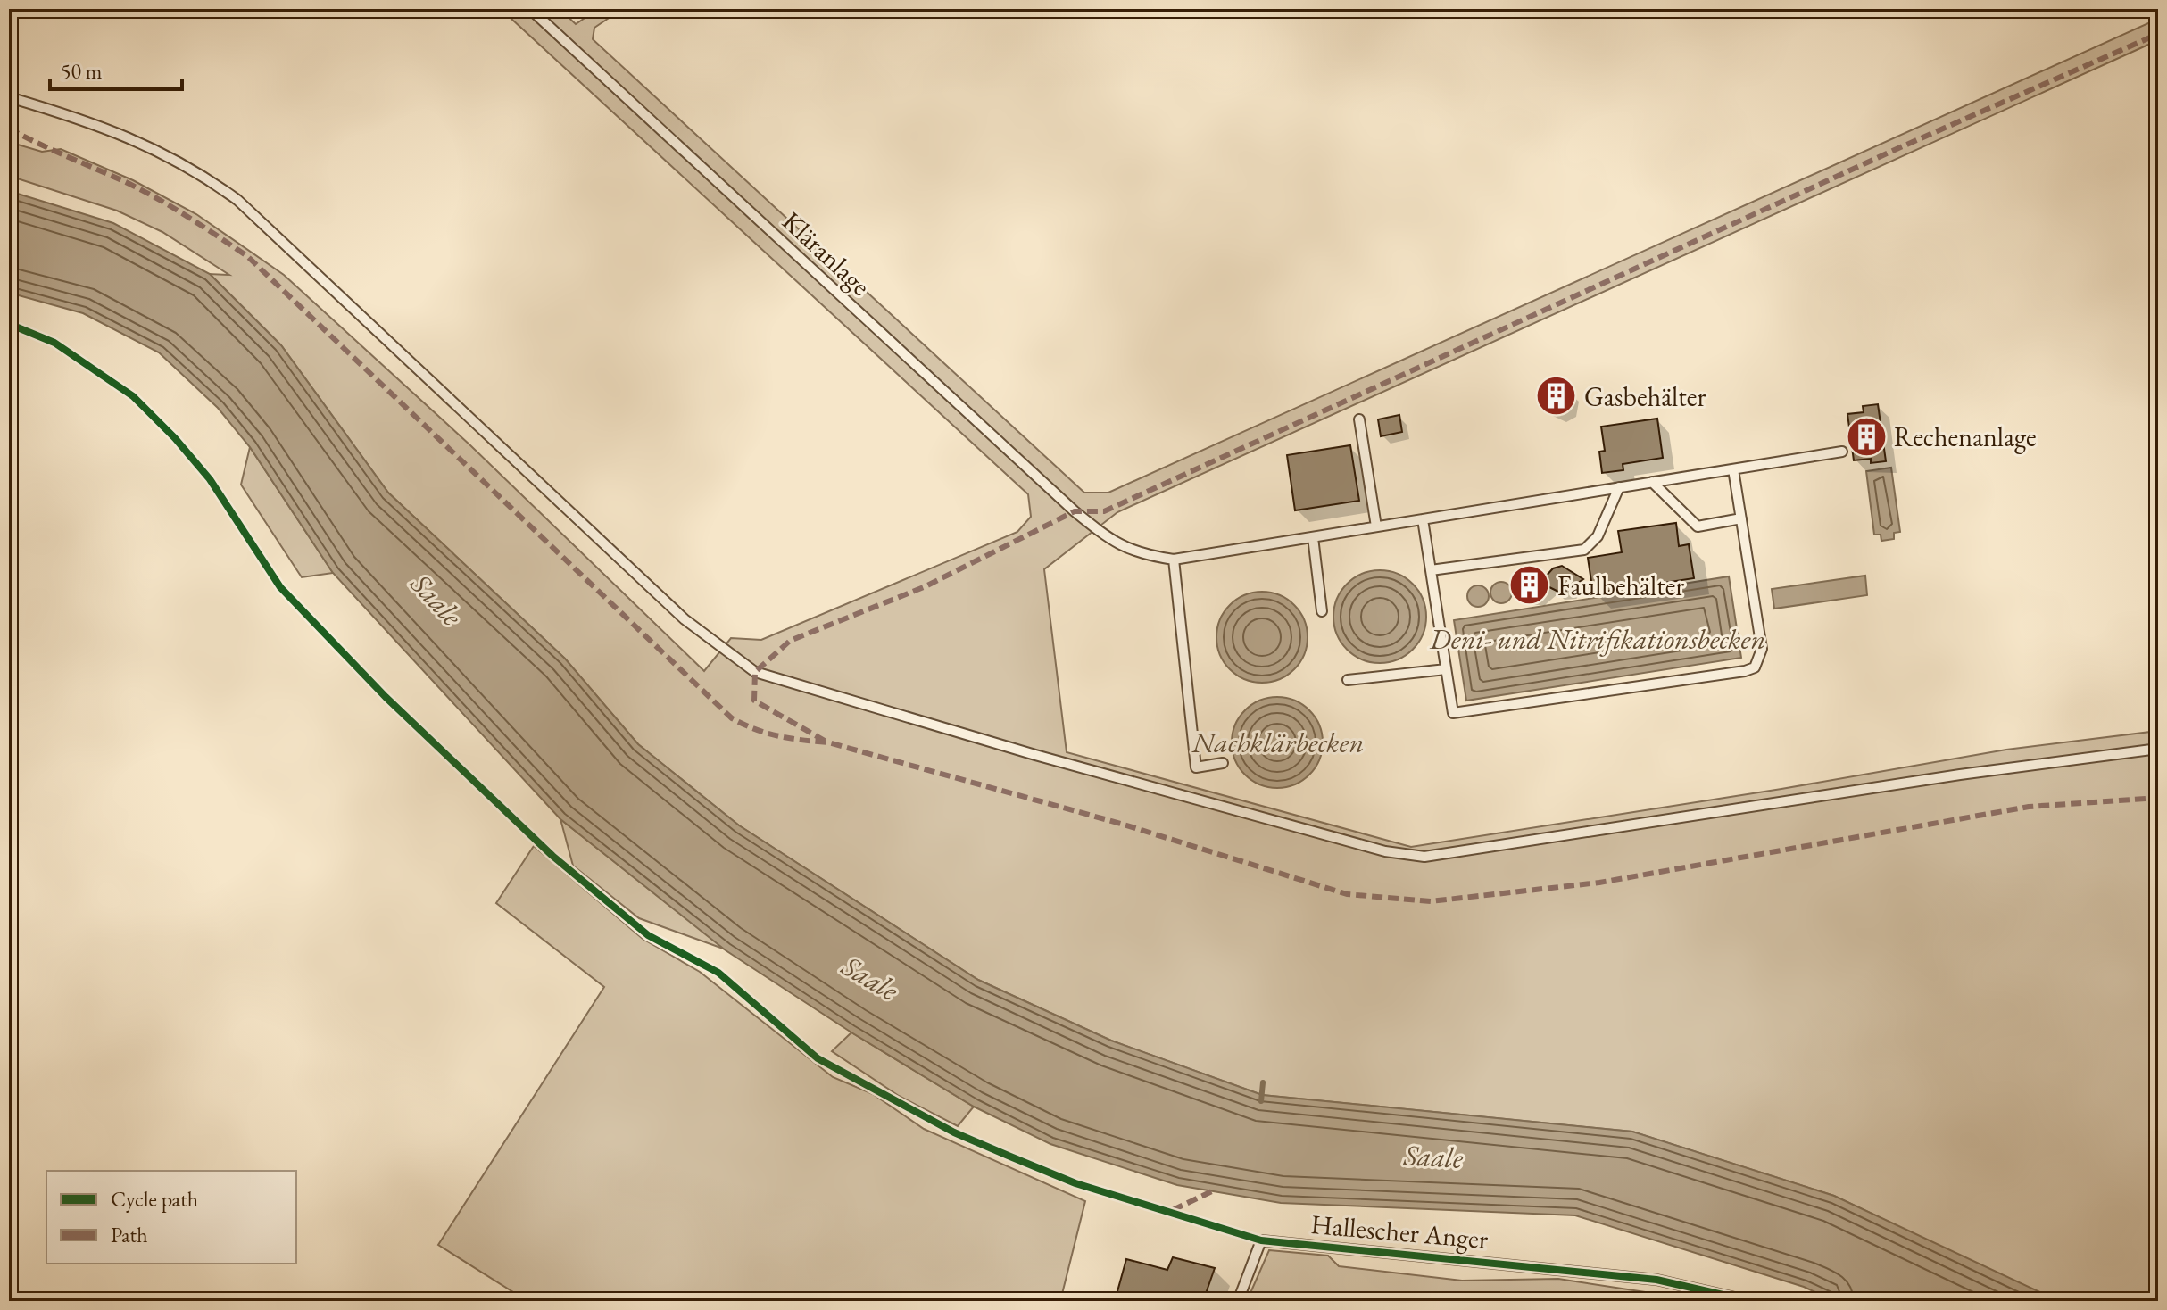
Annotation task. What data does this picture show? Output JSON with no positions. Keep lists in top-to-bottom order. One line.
{"streets":{"lane":["Kläranlage","Hallescher Anger"]},"water":["Saale","Deni- und Nitrifikationsbecken","Nachklärbecken"],"places":{"building":["Gasbehälter","Rechenanlage","Faulbehälter"]},"legend":["Cycle path","Path"],"scale_bar":"50 m"}
